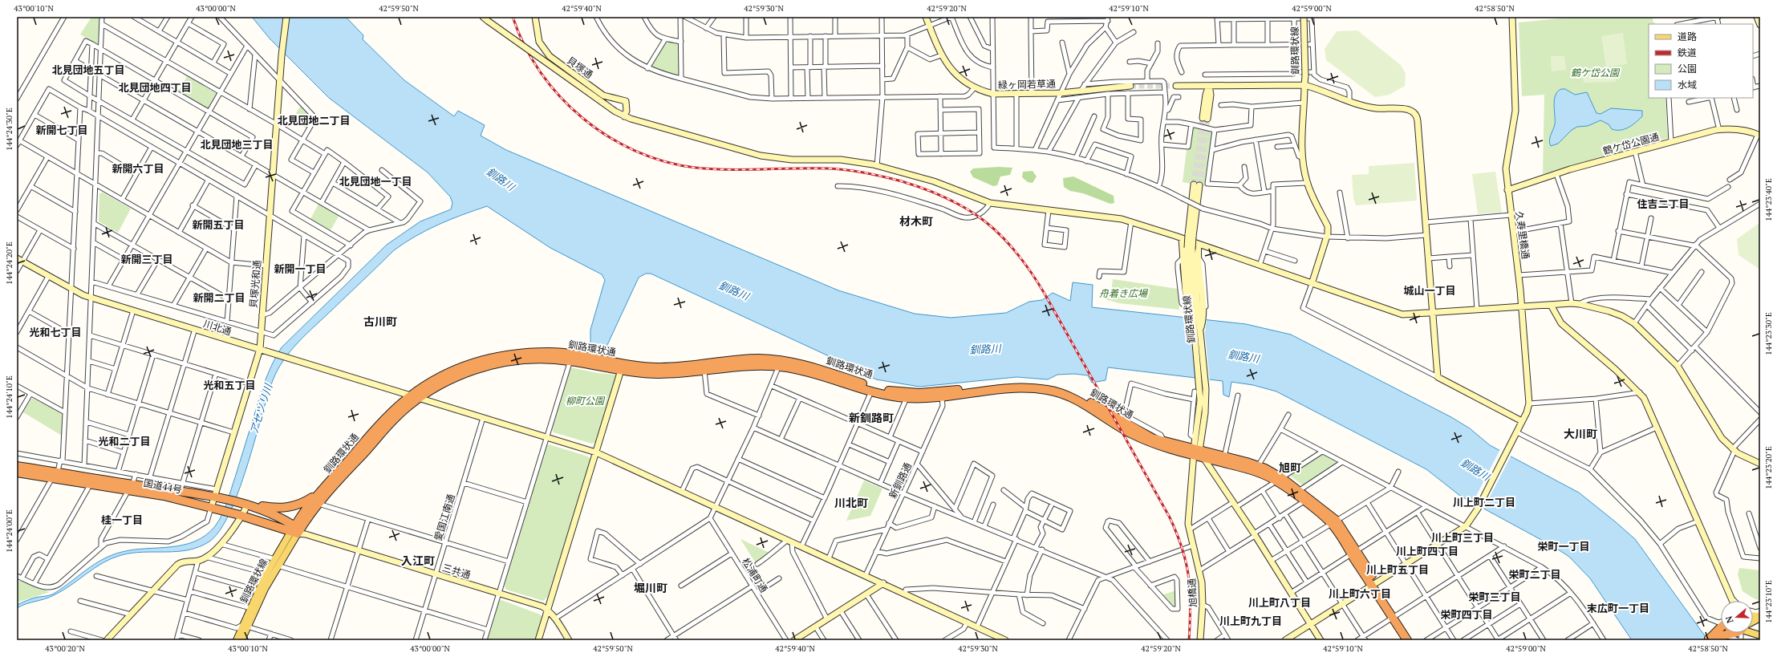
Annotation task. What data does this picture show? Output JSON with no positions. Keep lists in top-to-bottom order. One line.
{"streets":{"highway":["釧路環状通","国道44号"],"main road":["釧路環状線"],"street":["貝塚通","緑ヶ岡若草通","鶴ケ岱公園通","久寿里橋通","貝塚光和通","川北通","新釧路通","愛国江南通","三共通","松浦町通","旭橋通"]},"crossings":[["釧路環状線","釧路環状通"],["釧路環状線","国道44号"],["釧路環状線","三共通"],["釧路環状線","旭橋通"],["鶴ケ岱公園通","久寿里橋通"],["貝塚光和通","川北通"],["貝塚光和通","国道44号"],["川北通","釧路環状通"],["川北通","新釧路通"],["川北通","愛国江南通"],["釧路環状通","新釧路通"],["釧路環状通","国道44号"],["釧路環状通","三共通"],["釧路環状通","旭橋通"],["国道44号","三共通"],["愛国江南通","三共通"]],"districts":["北見団地五丁目","北見団地四丁目","北見団地二丁目","新開七丁目","北見団地三丁目","新開六丁目","北見団地一丁目","住吉二丁目","材木町","新開五丁目","新開三丁目","新開一丁目","城山一丁目","新開二丁目","古川町","光和七丁目","光和五丁目","新釧路町","大川町","光和二丁目","旭町","川北町","川上町二丁目","桂一丁目","川上町三丁目","栄町一丁目","川上町四丁目","入江町","川上町五丁目","栄町二丁目","堀川町","川上町六丁目","栄町三丁目","川上町八丁目","末広町一丁目","栄町四丁目","川上町九丁目"],"water":["釧路川","アセツリ川"],"parks":["鶴ケ岱公園","舟着き広場","柳町公園"],"legend":["道路","鉄道","公園","水域"],"north":"left","coordinates":["43°00'10\"N","43°00'00\"N","42°59'50\"N","42°59'40\"N","42°59'30\"N","42°59'20\"N","42°59'10\"N","42°59'00\"N","42°58'50\"N","144°24'30\"E","144°23'40\"E","144°24'20\"E","144°23'30\"E","144°24'10\"E","144°23'20\"E","144°24'00\"E","144°23'10\"E","43°00'20\"N"]}
